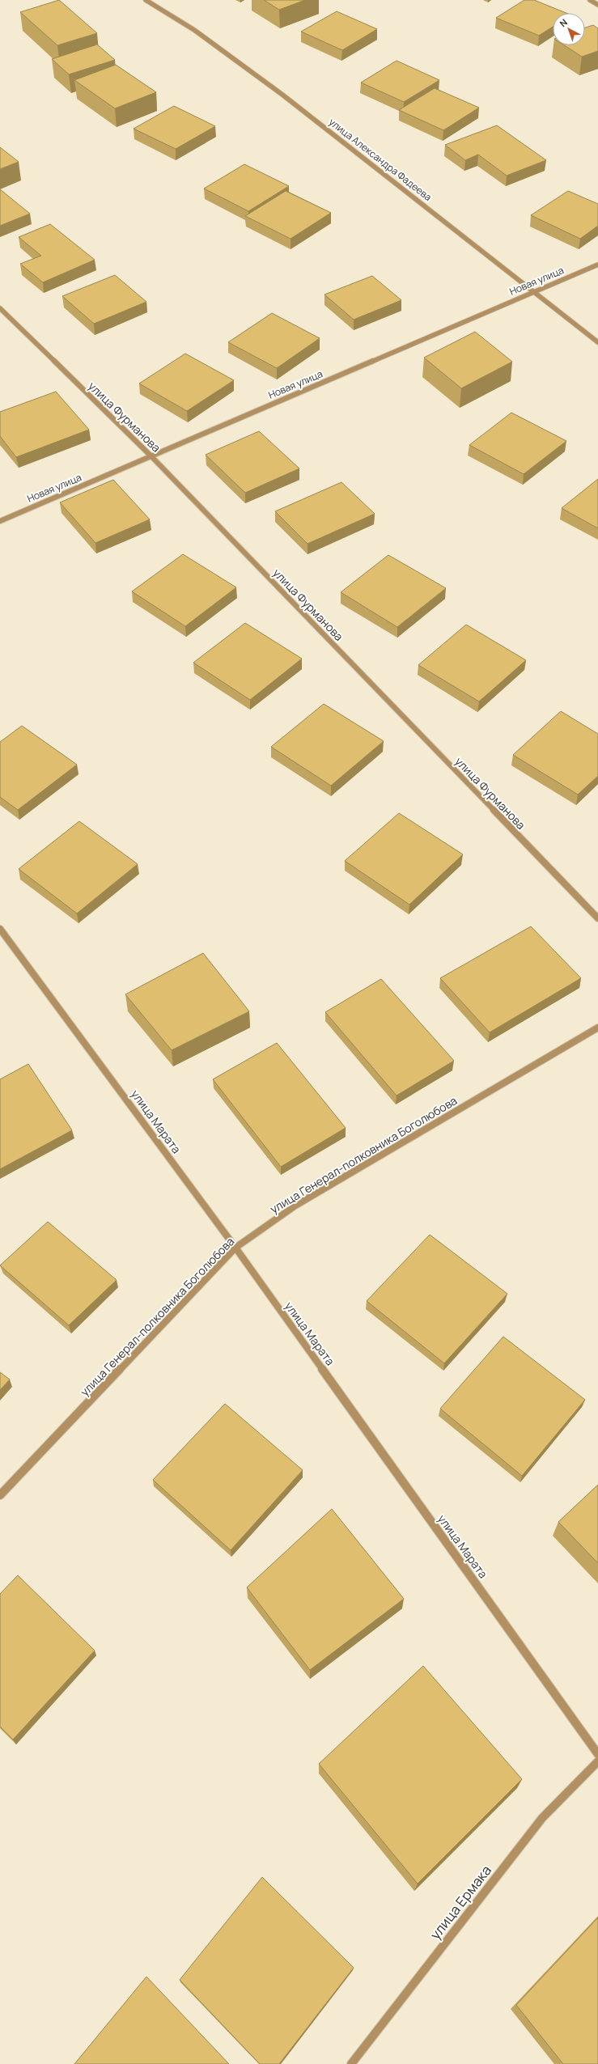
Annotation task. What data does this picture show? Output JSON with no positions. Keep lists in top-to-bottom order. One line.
{"streets":{"street":["улица Александра Фадеева","Новая улица","улица Фурманова","улица Марата","улица Генерал-полковника Боголюбова","улица Ермака"]},"crossings":[["улица Александра Фадеева","Новая улица"],["Новая улица","улица Фурманова"],["улица Марата","улица Генерал-полковника Боголюбова"]],"north":"top left"}
